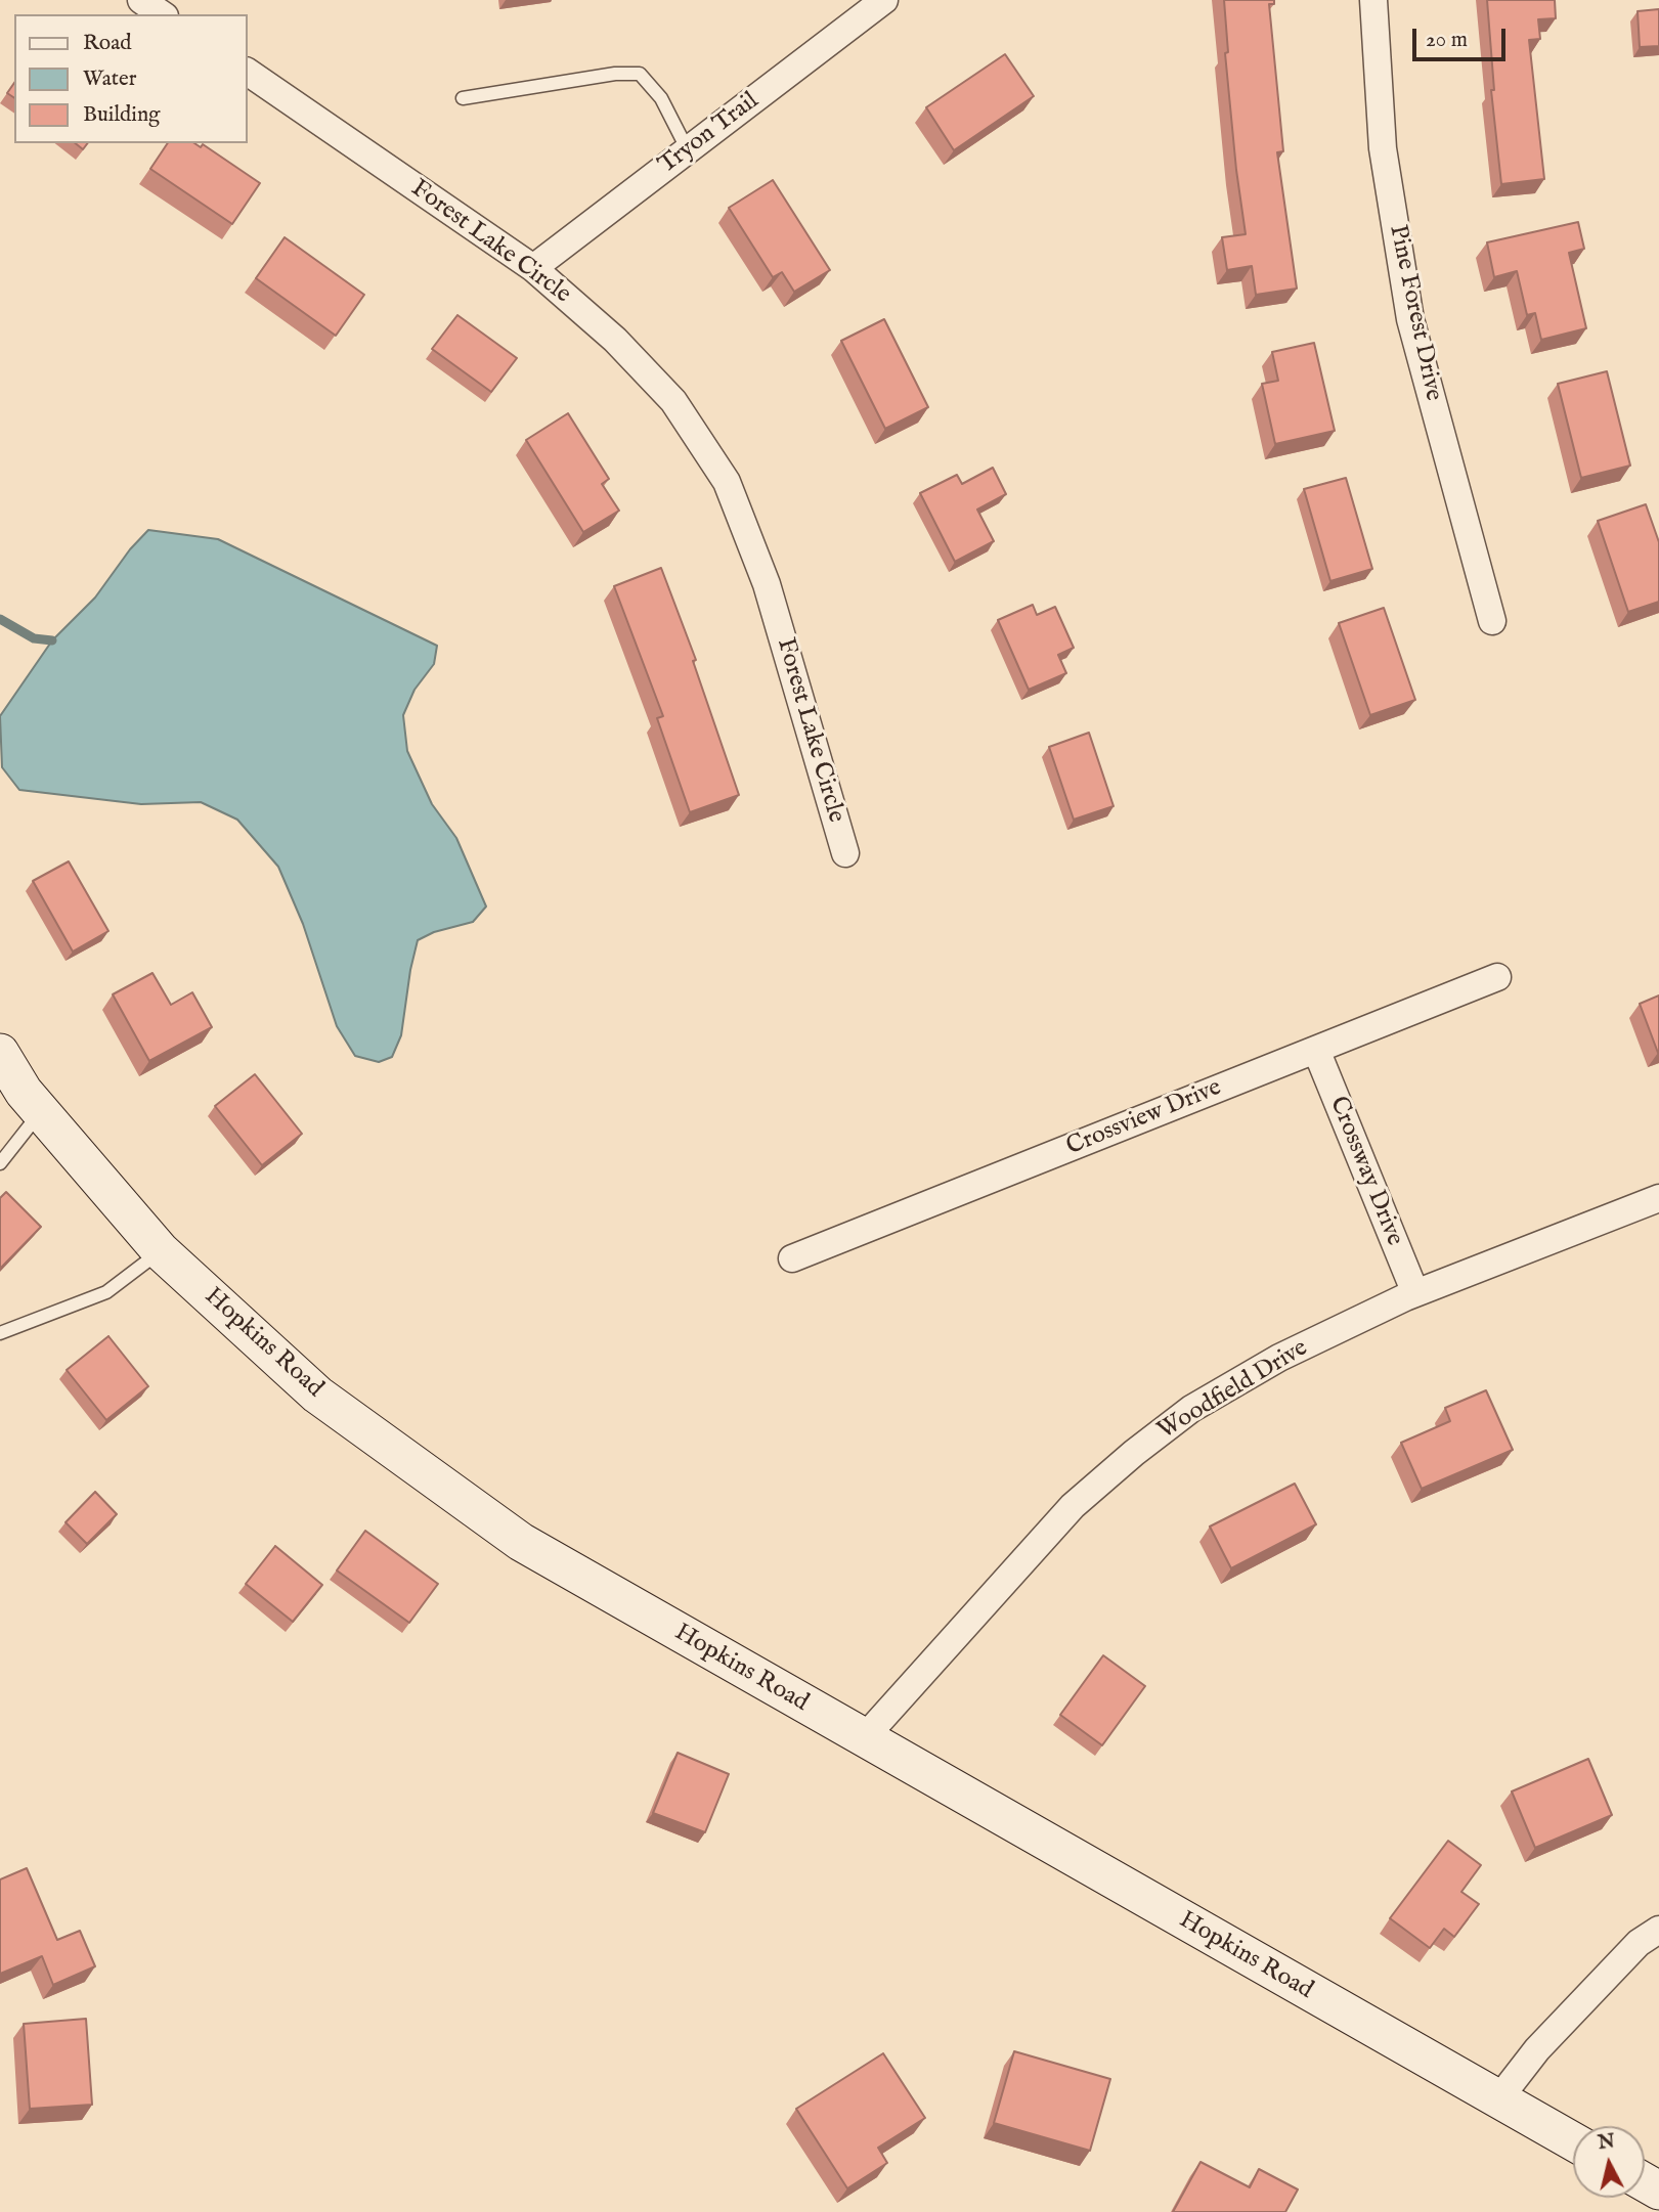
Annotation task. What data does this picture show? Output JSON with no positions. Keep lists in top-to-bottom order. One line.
{"streets":{"main road":["Hopkins Road"],"street":["Tryon Trail","Forest Lake Circle","Pine Forest Drive","Crossview Drive","Crossway Drive","Woodfield Drive"]},"crossings":[["Tryon Trail","Forest Lake Circle"],["Crossview Drive","Crossway Drive"],["Crossway Drive","Woodfield Drive"],["Hopkins Road","Woodfield Drive"]],"legend":["Road","Water","Building"],"scale_bar":"20 m","north":"top"}
